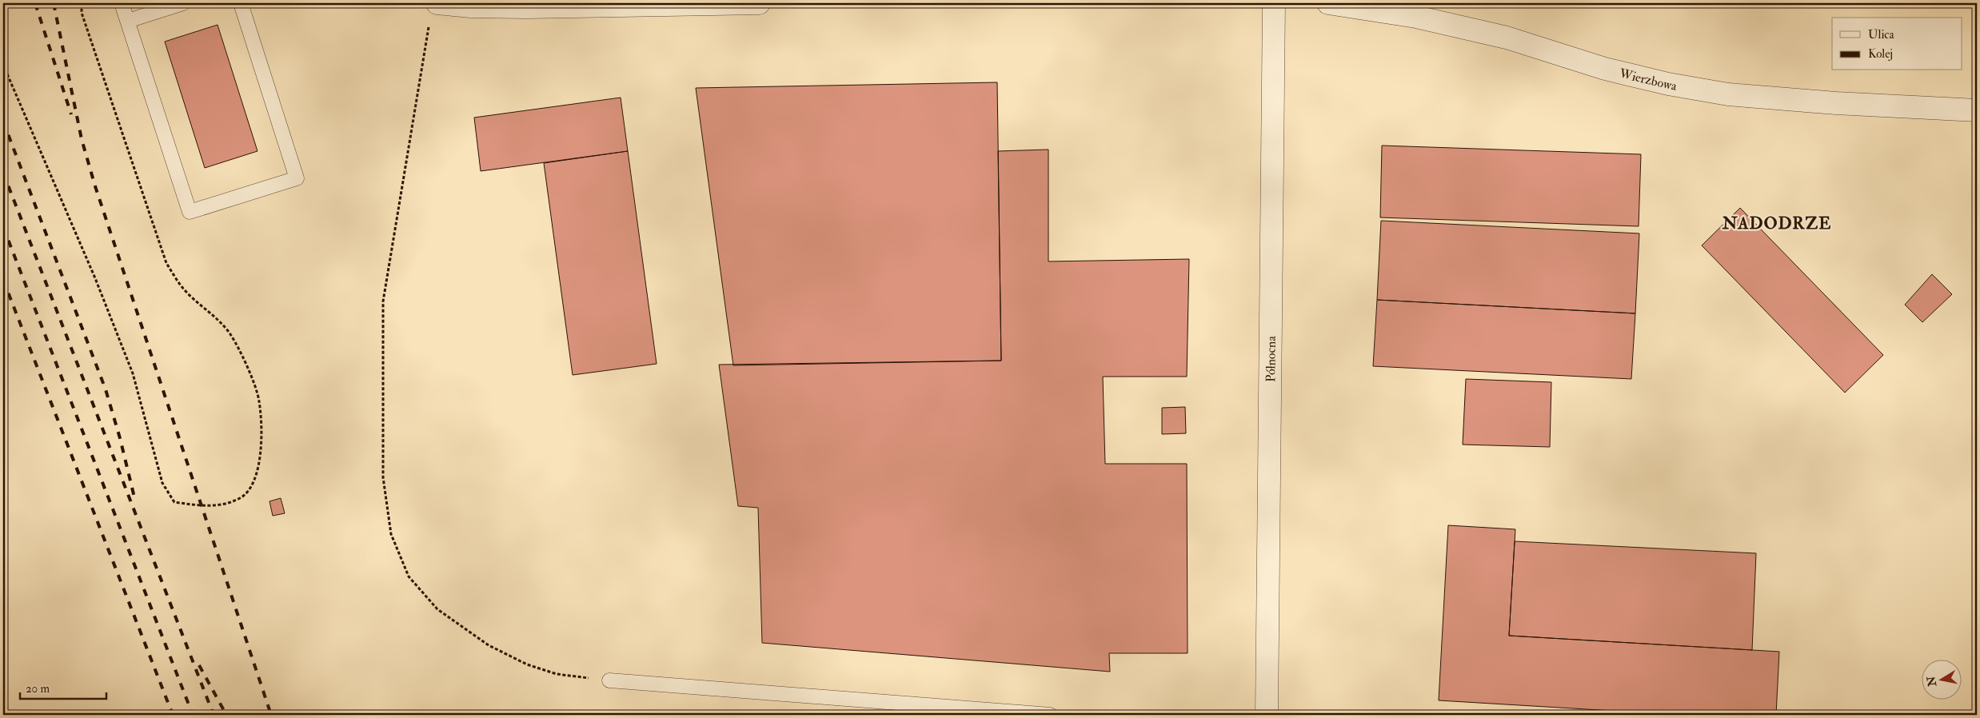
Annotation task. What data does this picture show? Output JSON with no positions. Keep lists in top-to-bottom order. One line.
{"streets":{"street":["Wierzbowa","Północna"]},"districts":["NADODRZE"],"legend":["Ulica","Kolej"],"scale_bar":"20 m","north":"left"}
